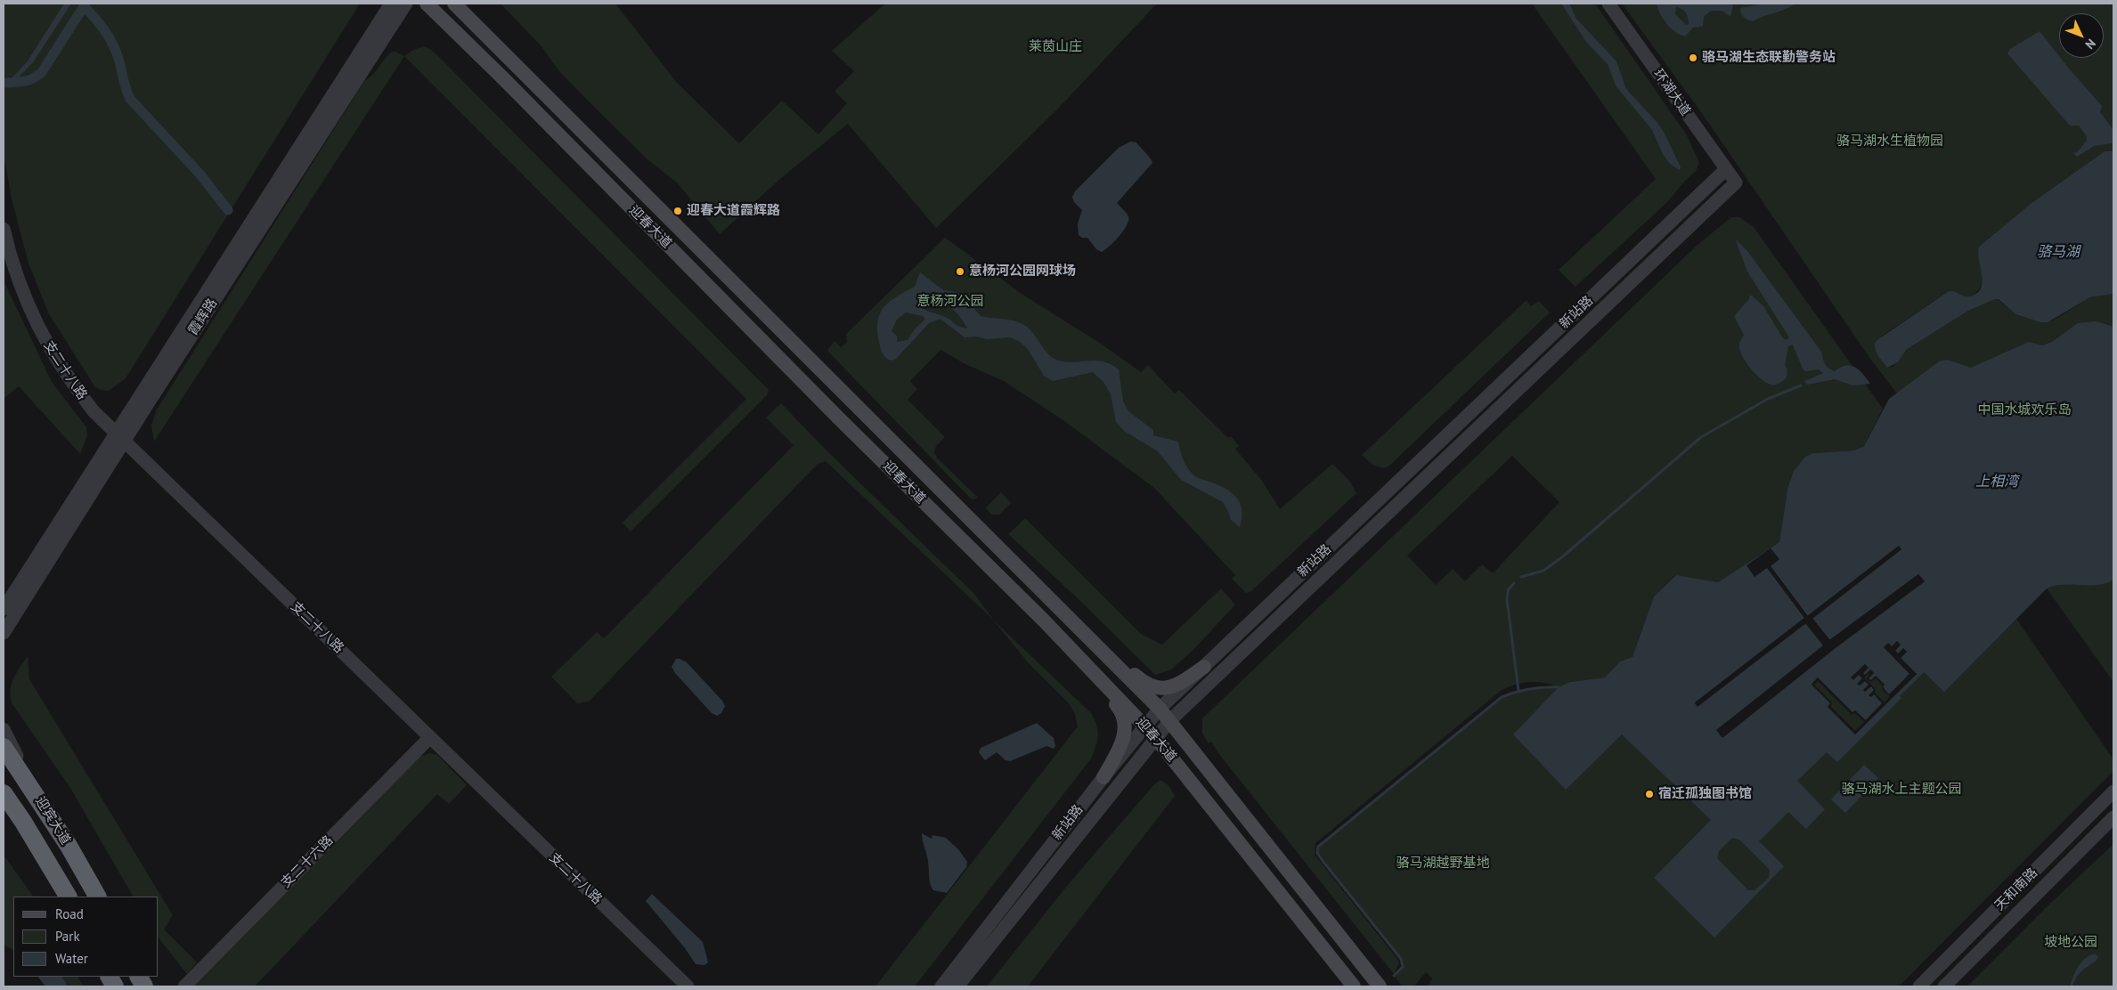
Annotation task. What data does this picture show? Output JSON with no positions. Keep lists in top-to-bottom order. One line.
{"streets":{"highway":["迎宾大道"],"main road":["迎春大道"],"street":["环湖大道","新站路","霞辉路","支二十八路","支二十六路","天和南路"]},"crossings":[["环湖大道","新站路"],["迎春大道","新站路"],["霞辉路","支二十八路"],["支二十八路","支二十六路"]],"water":["骆马湖","上相湾"],"parks":["莱茵山庄","骆马湖水生植物园","意杨河公园","中国水城欢乐岛","骆马湖水上主题公园","骆马湖越野基地","坡地公园"],"places":["骆马湖生态联勤警务站","迎春大道霞辉路","意杨河公园网球场","宿迁孤独图书馆"],"legend":["Road","Park","Water"],"north":"bottom right"}
